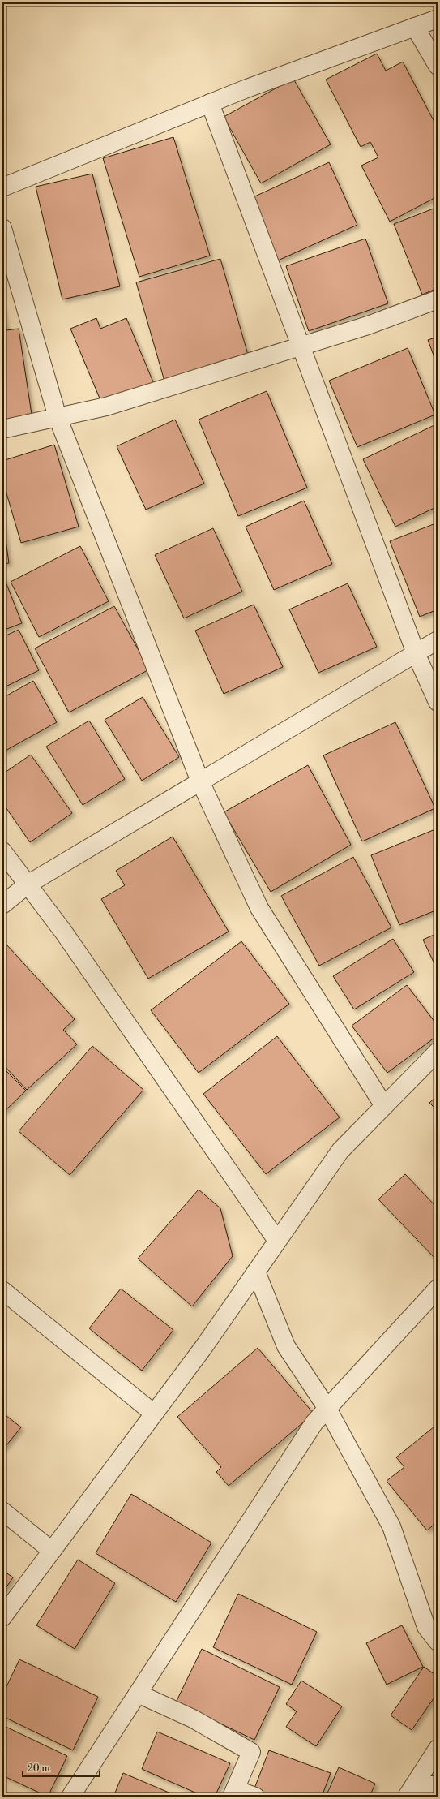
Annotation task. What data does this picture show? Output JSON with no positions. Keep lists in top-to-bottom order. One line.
{"scale_bar":"20 m"}
